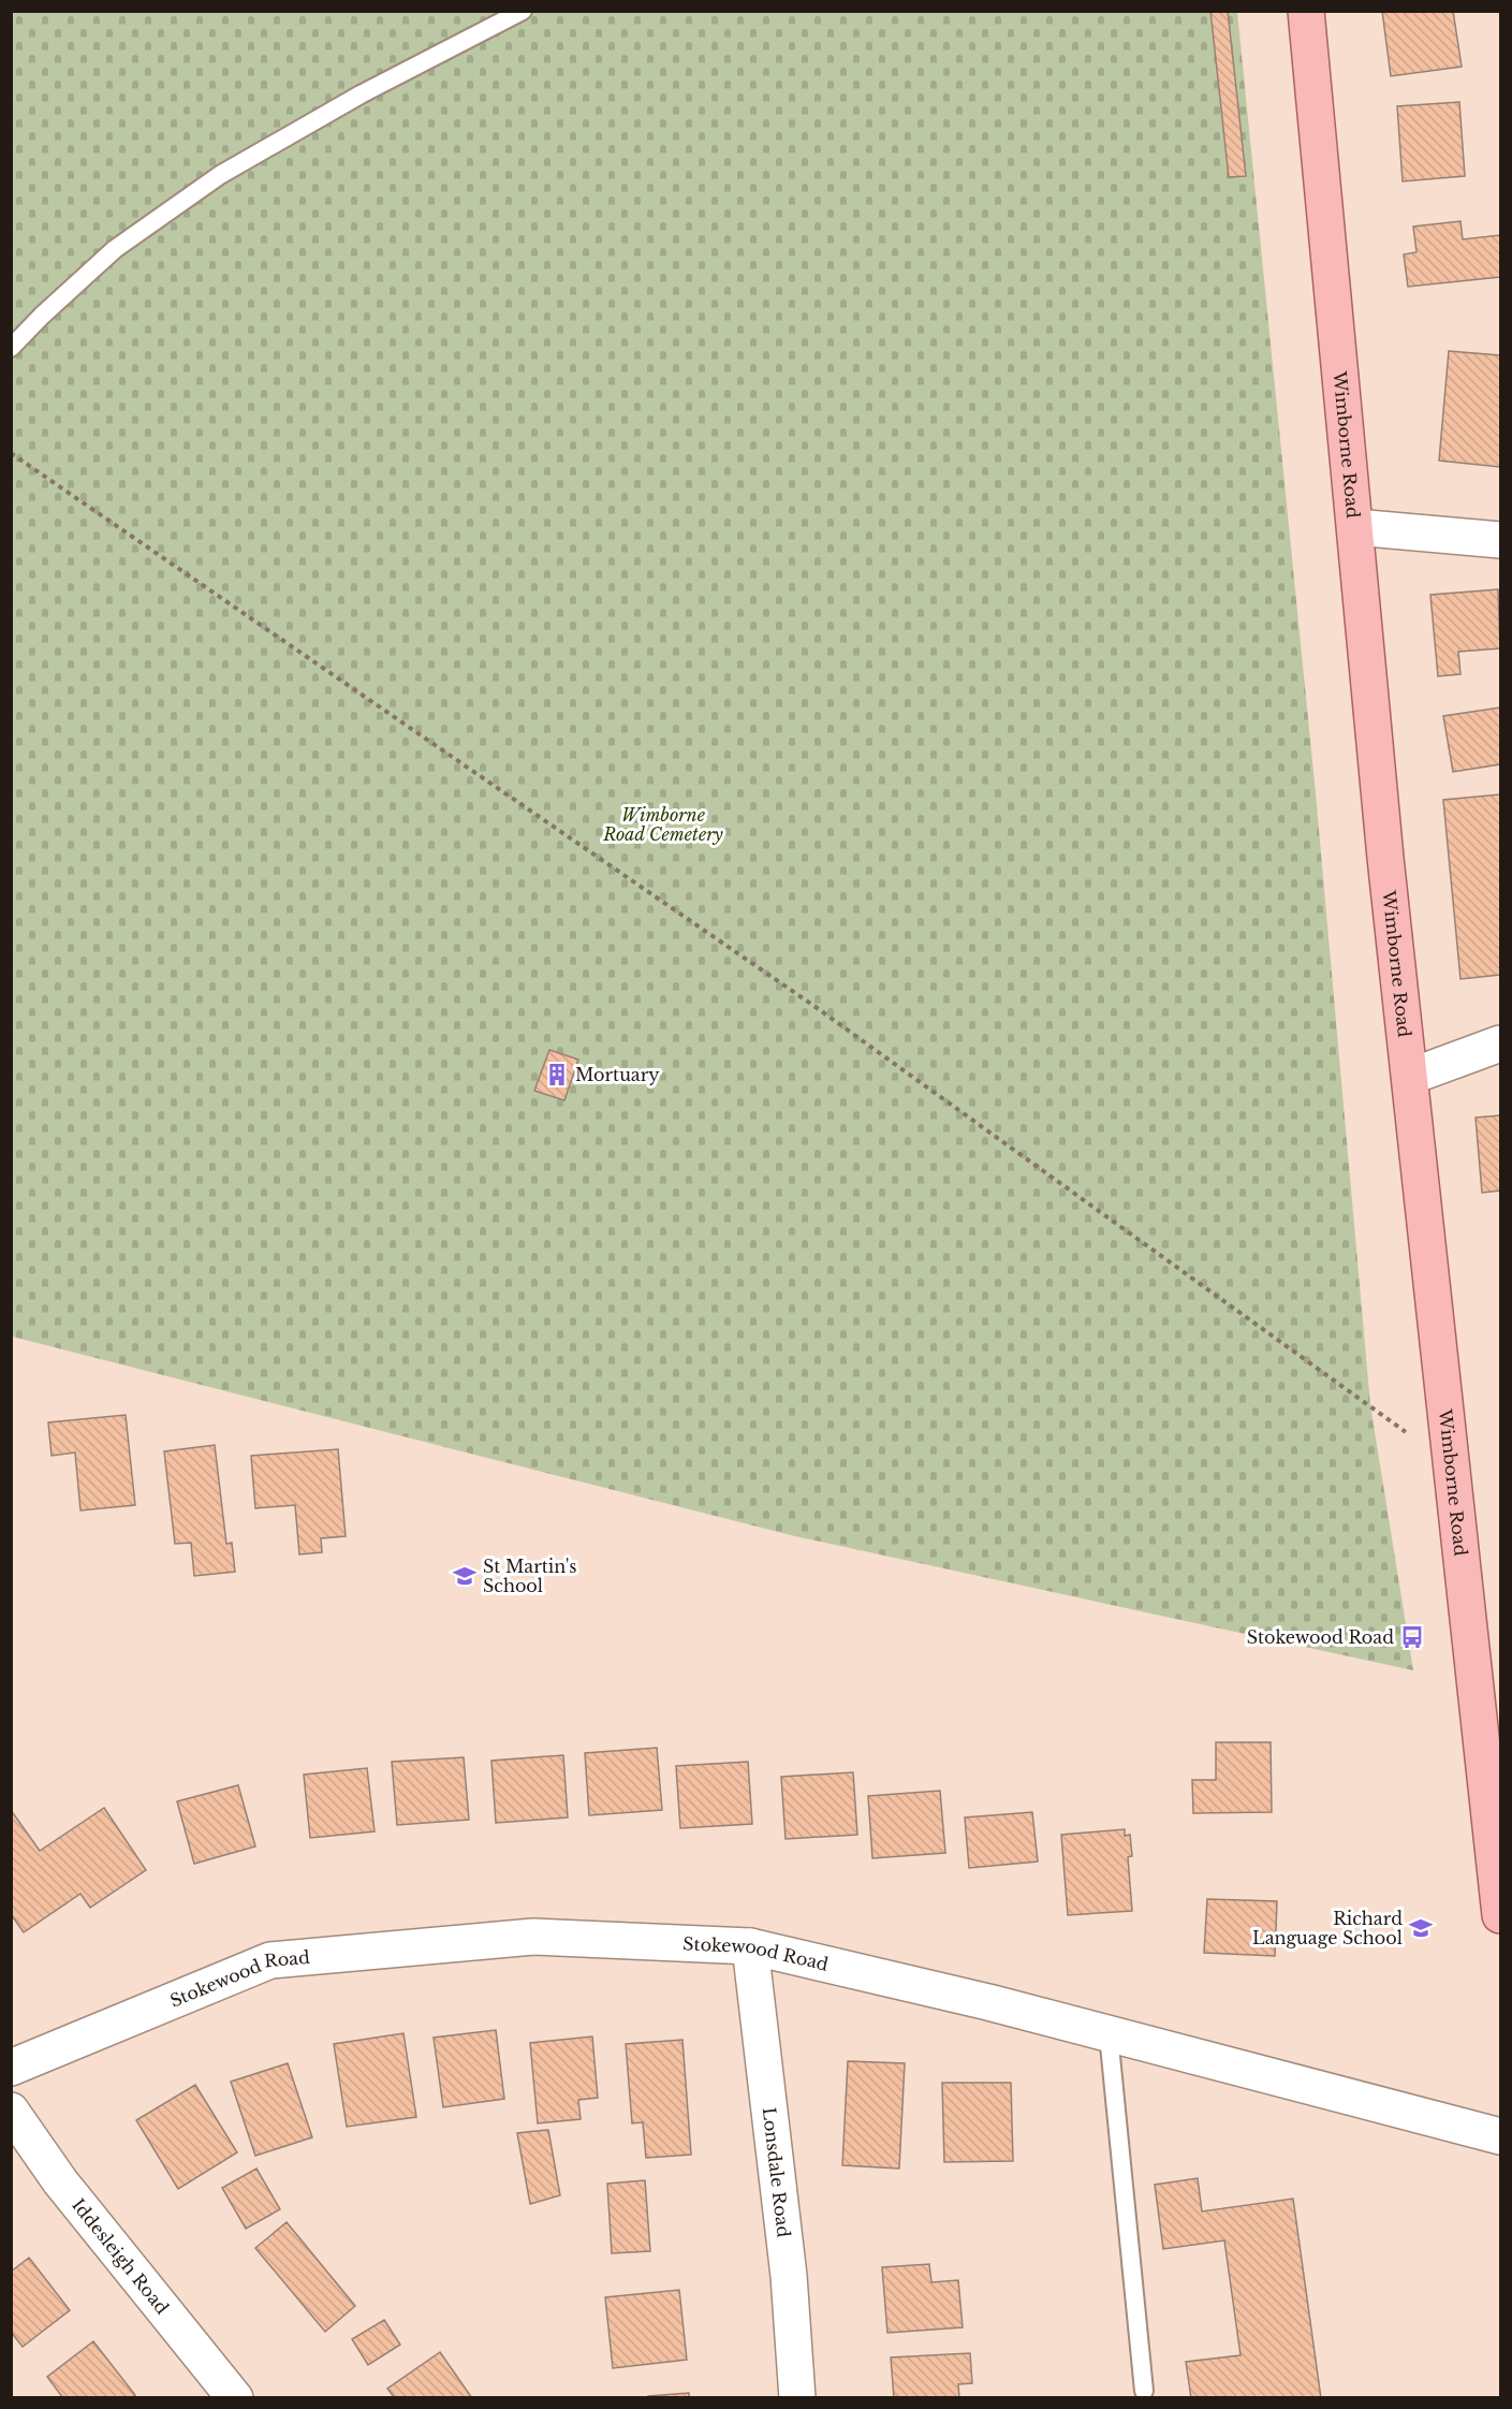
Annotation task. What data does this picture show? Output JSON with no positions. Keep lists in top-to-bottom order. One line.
{"streets":{"main road":["Wimborne Road"],"street":["Stokewood Road","Lonsdale Road","Iddesleigh Road"]},"crossings":[["Stokewood Road","Lonsdale Road"]],"parks":["Wimborne Road Cemetery"],"places":{"building":["Mortuary"],"school or university":["St Martin's School","Richard Language School"],"bus stop":["Stokewood Road"]}}
